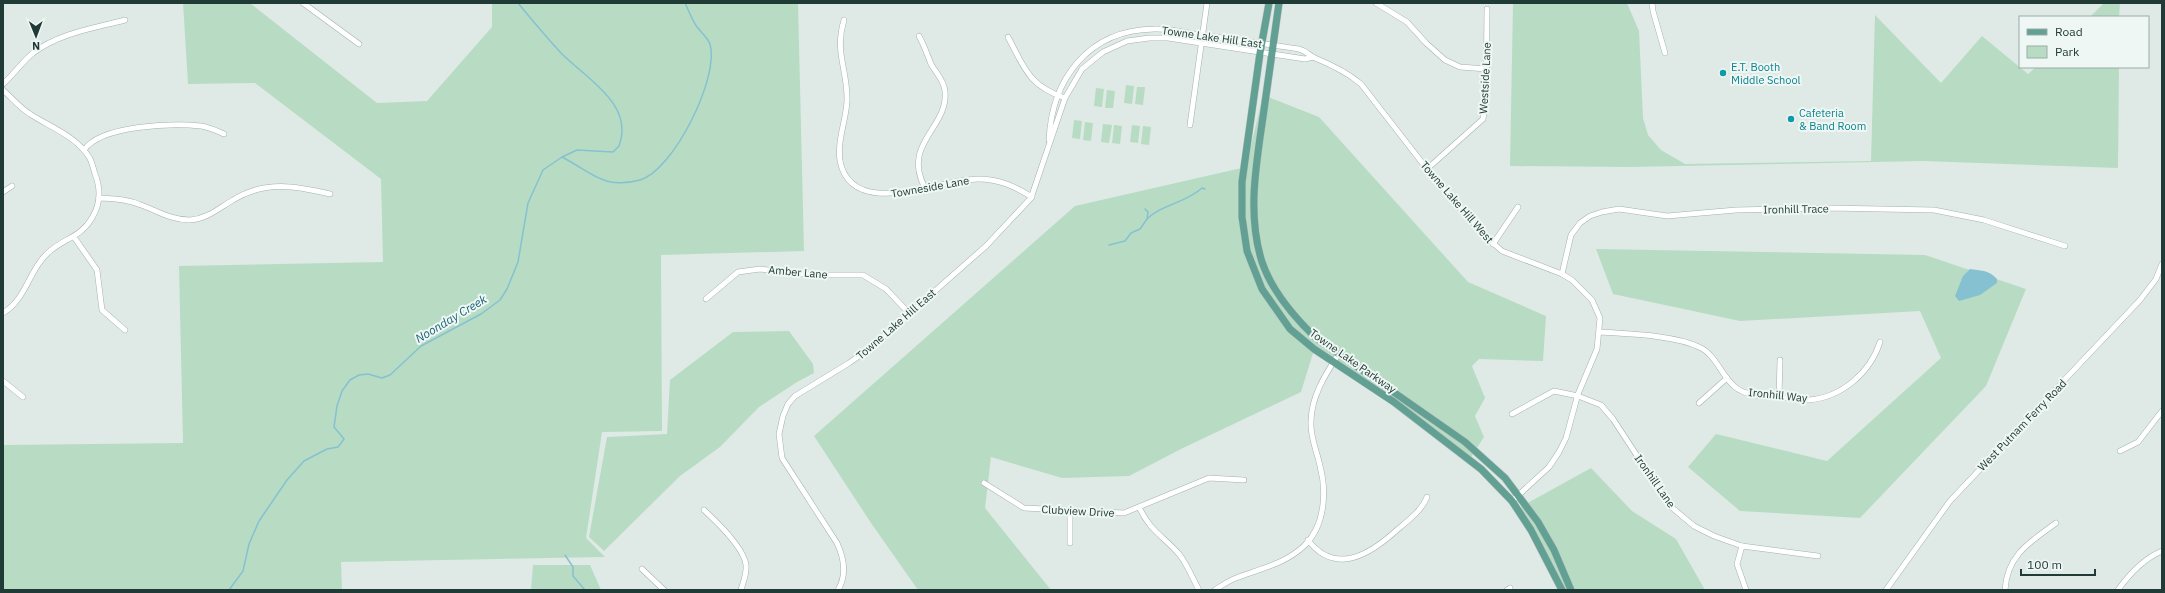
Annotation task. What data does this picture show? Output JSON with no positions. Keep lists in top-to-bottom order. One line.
{"streets":{"main road":["Towne Lake Parkway"],"street":["Towne Lake Hill East","Westside Lane","Towneside Lane","Towne Lake Hill West","Ironhill Trace","Amber Lane","Ironhill Way","West Putnam Ferry Road","Ironhill Lane","Clubview Drive"]},"crossings":[["Towne Lake Hill East","Towneside Lane"],["Towne Lake Hill East","Towne Lake Hill West"],["Towne Lake Hill East","Amber Lane"],["Towne Lake Hill East","Towne Lake Parkway"],["Westside Lane","Towne Lake Hill West"],["Towne Lake Hill West","Ironhill Trace"],["Towne Lake Hill West","Towne Lake Parkway"],["Towne Lake Hill West","Ironhill Way"],["Towne Lake Hill West","Ironhill Lane"]],"water":["Noonday Creek"],"places":["E.T. Booth Middle School","Cafeteria & Band Room"],"legend":["Road","Park"],"scale_bar":"100 m","north":"bottom"}
